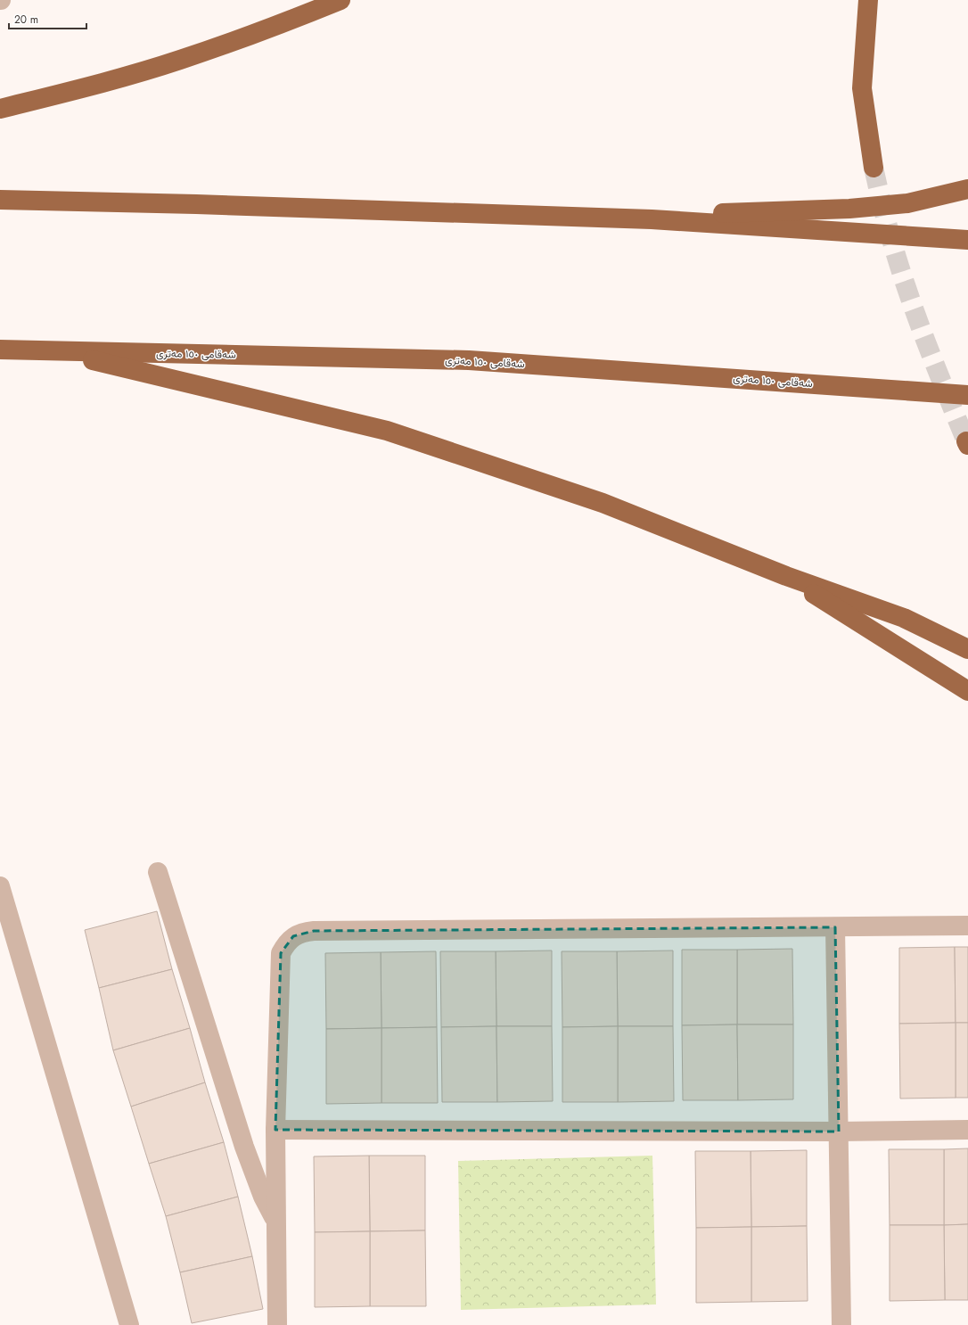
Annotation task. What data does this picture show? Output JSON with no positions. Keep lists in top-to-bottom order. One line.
{"streets":{"highway":["شەقامی ١٥٠ مەتری"]},"scale_bar":"20 m"}
